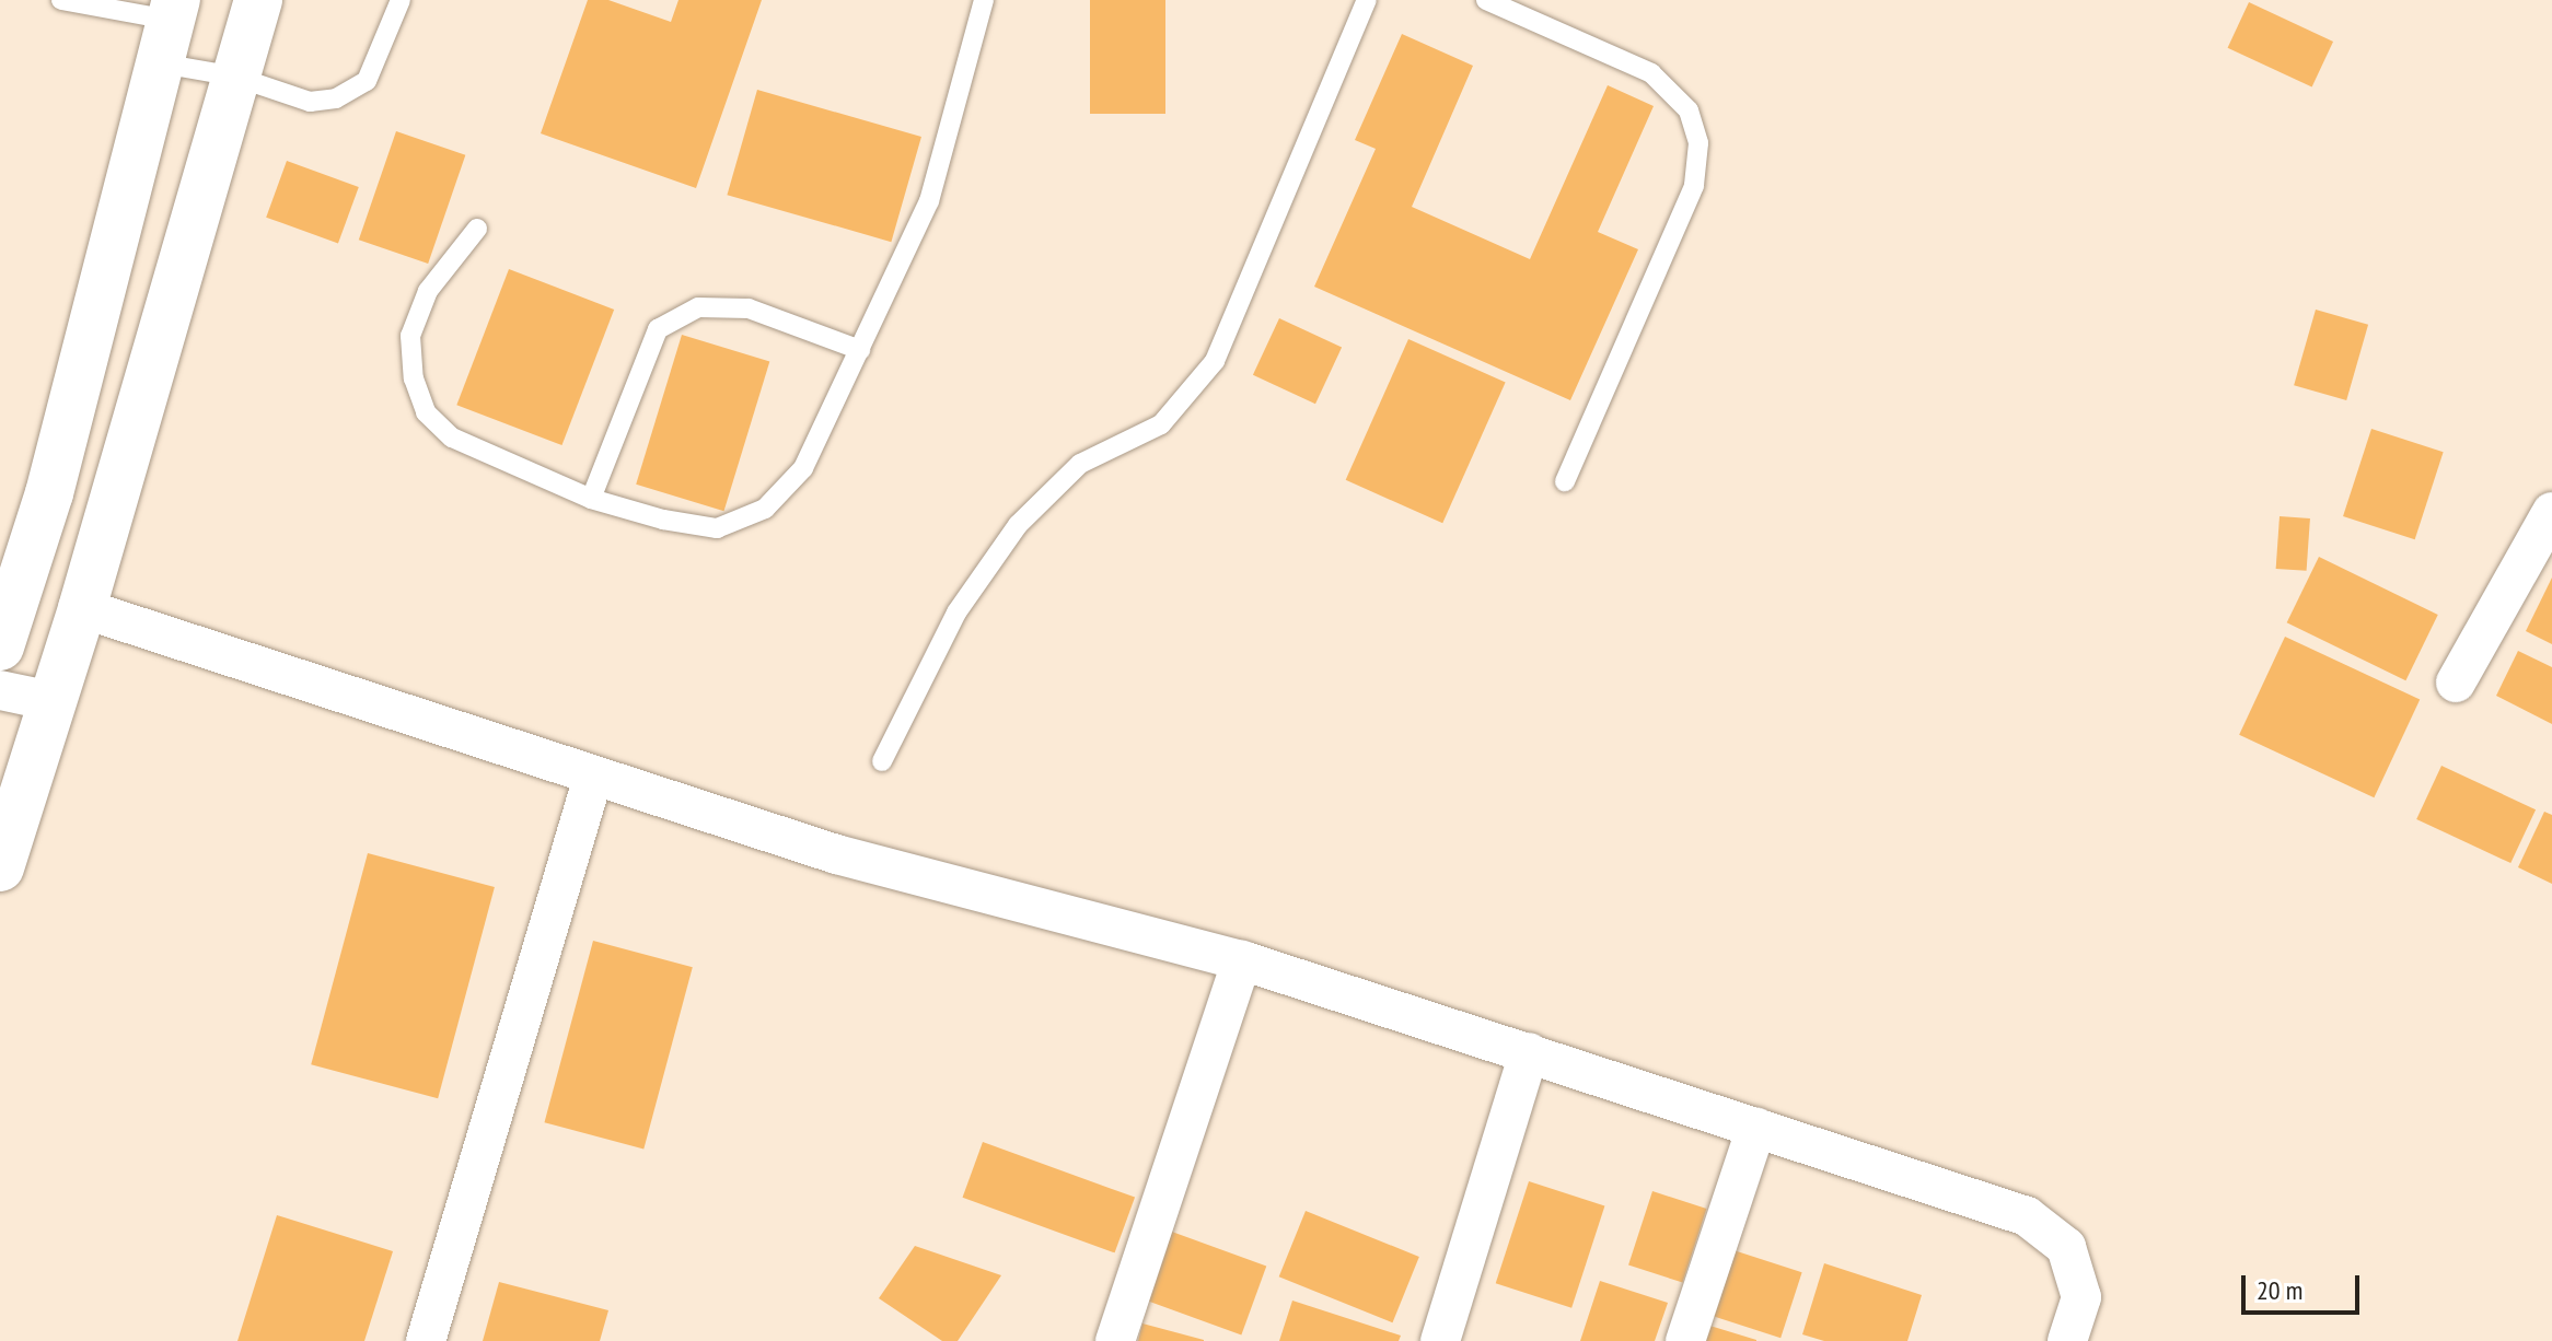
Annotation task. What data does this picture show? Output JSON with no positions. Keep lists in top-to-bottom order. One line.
{"scale_bar":"20 m"}
